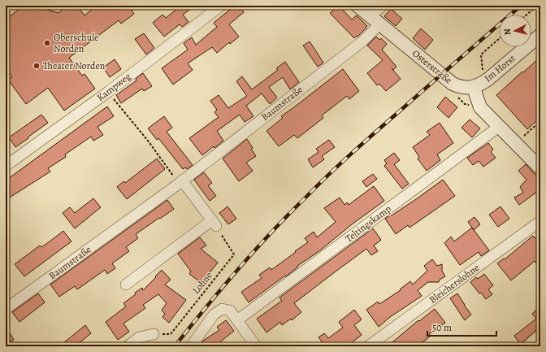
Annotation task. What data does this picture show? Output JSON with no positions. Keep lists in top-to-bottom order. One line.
{"streets":{"street":["Osterstraße","Im Horst","Kampweg","Baumstraße","Teltingskamp","Bleicherslohne"],"path":["Lohne"]},"crossings":[["Osterstraße","Im Horst"],["Osterstraße","Baumstraße"]],"places":["Oberschule Norden","Theater Norden"],"scale_bar":"50 m","north":"left"}
